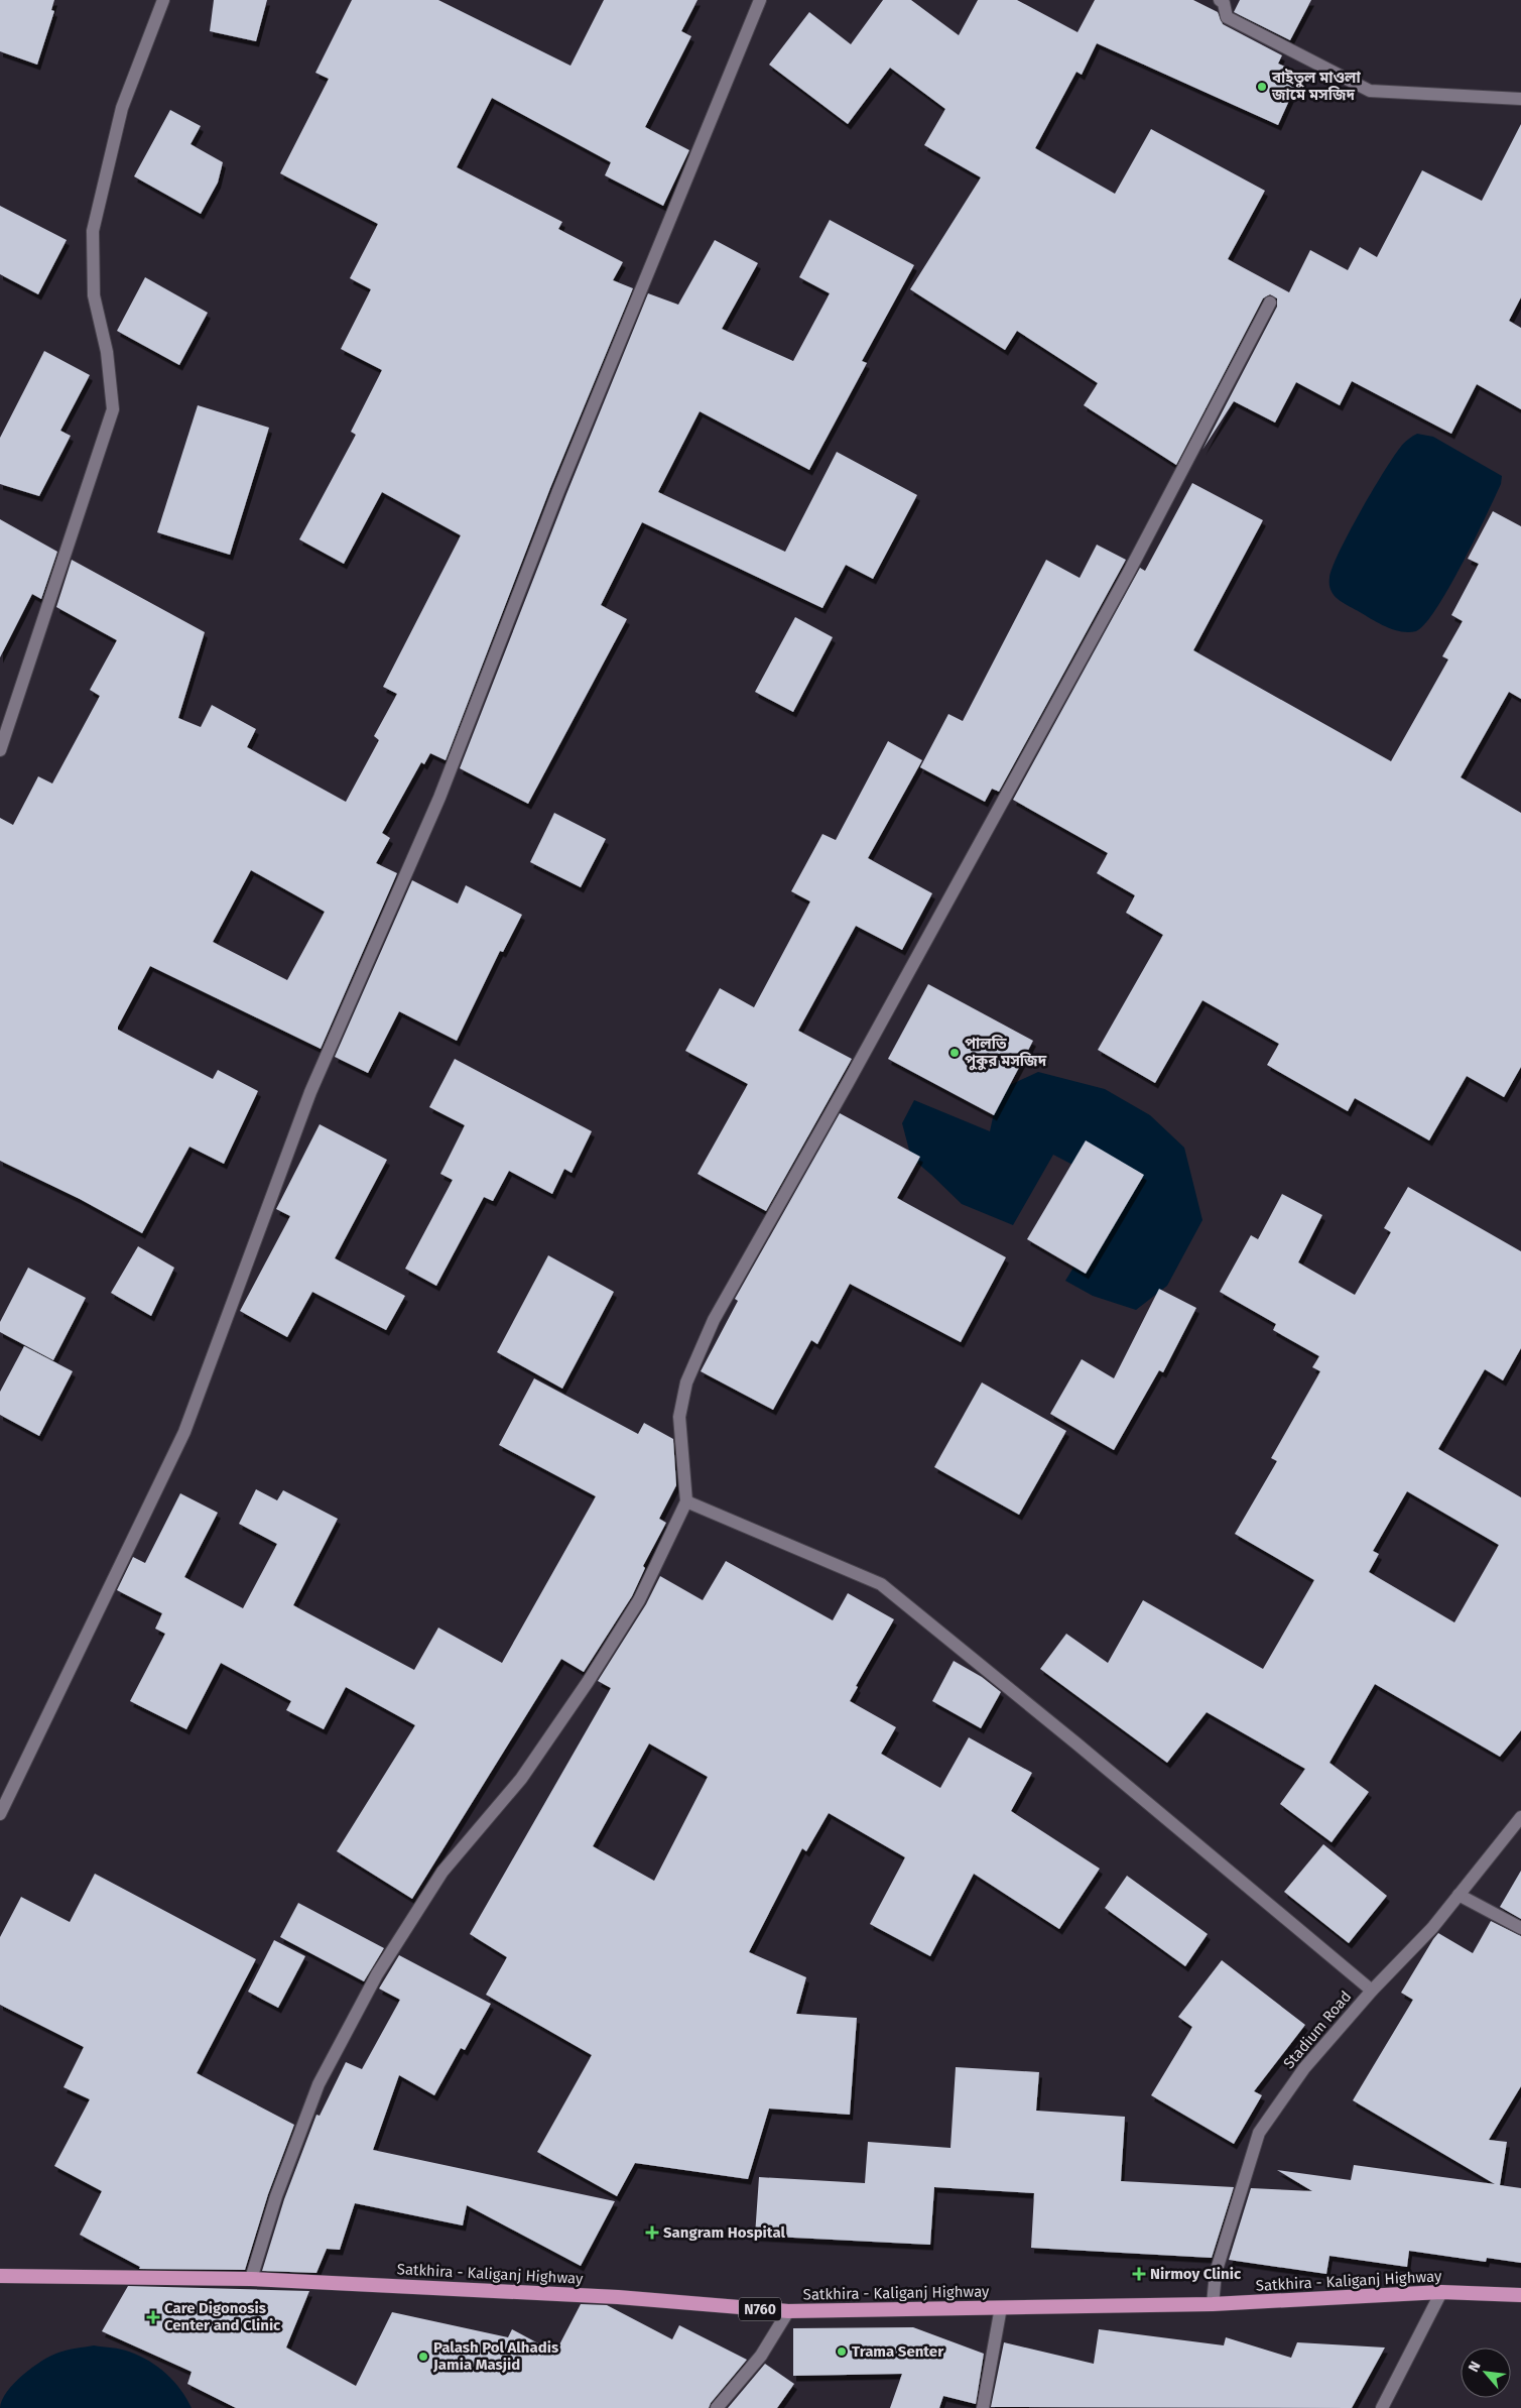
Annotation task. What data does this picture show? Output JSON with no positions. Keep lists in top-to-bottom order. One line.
{"streets":{"highway":["Satkhira - Kaliganj Highway","N760"],"street":["Stadium Road"]},"crossings":[["Stadium Road","Satkhira - Kaliganj Highway"]],"places":{"other":["বাইতুল মাওলা জামে মসজিদ","পালতি পুকুর মসজিদ","Trama Senter","Palash Pol Alhadis Jamia Masjid"],"health":["Sangram Hospital","Nirmoy Clinic","Care Digonosis Center and Clinic"]},"north":"top left"}
